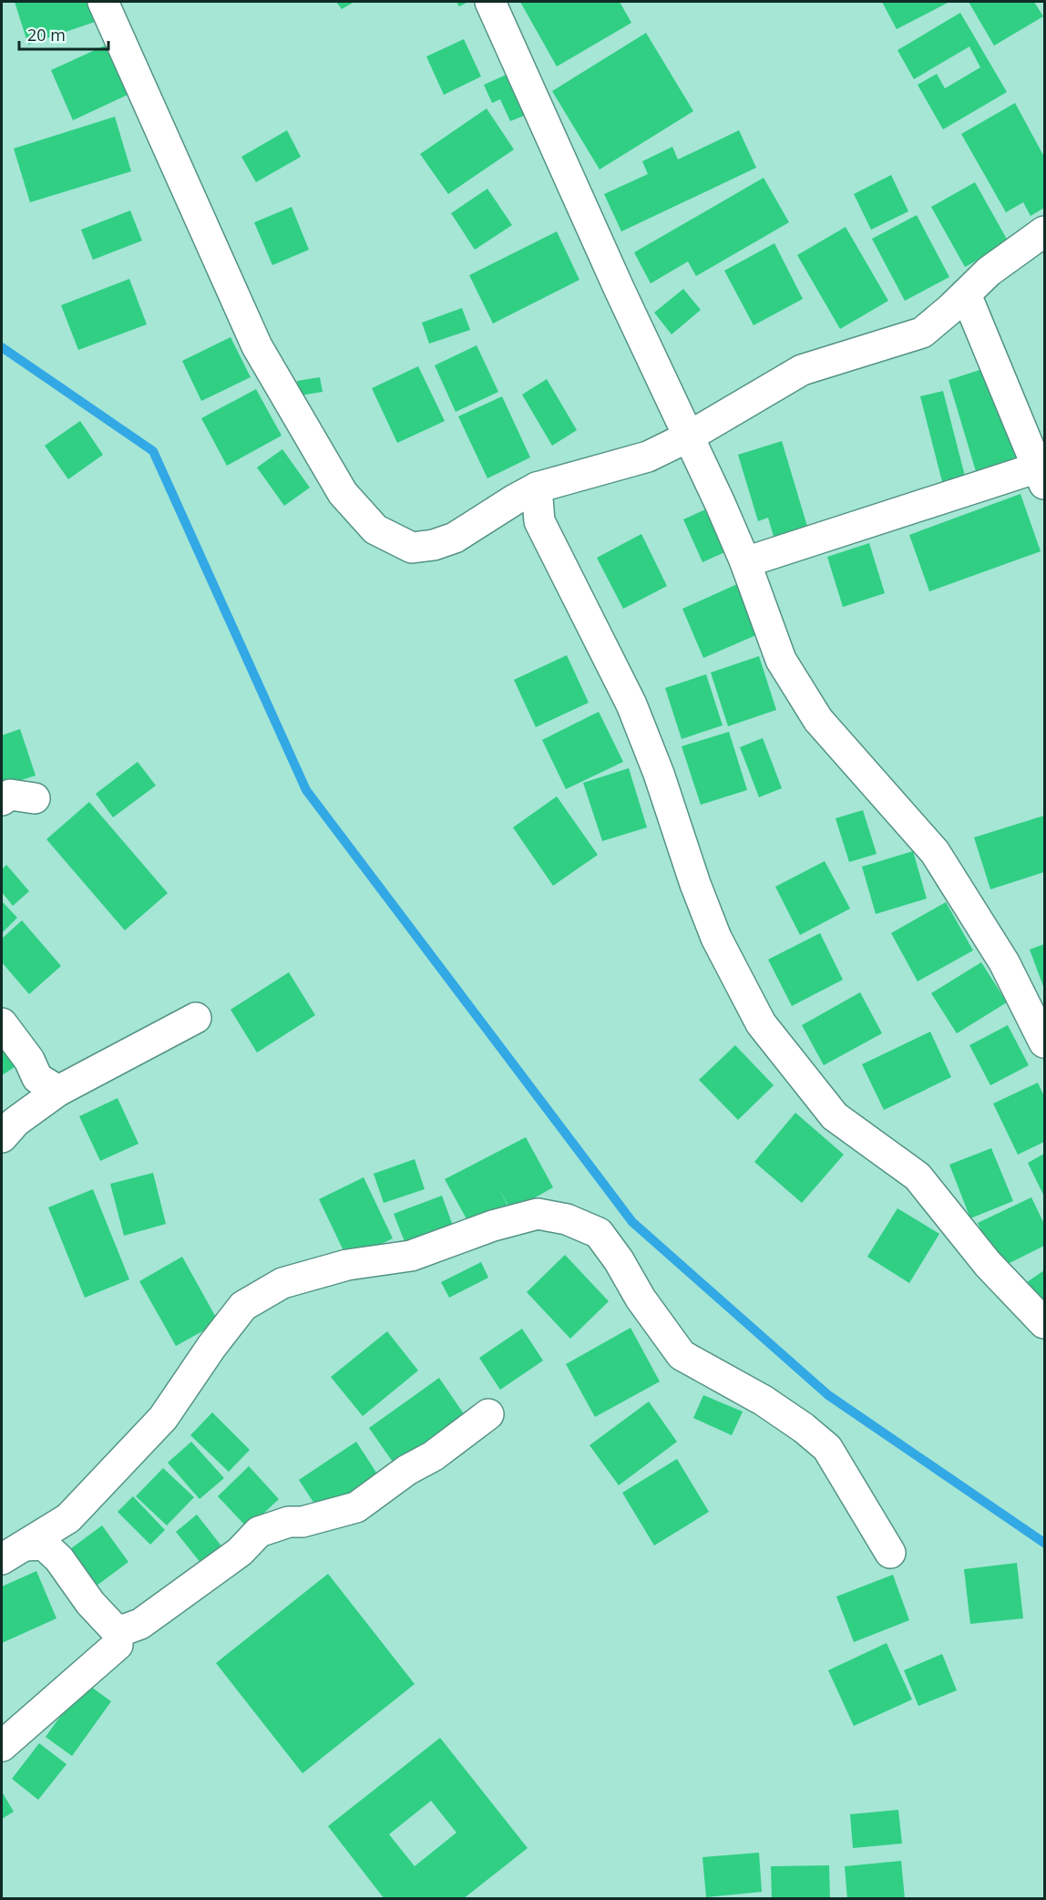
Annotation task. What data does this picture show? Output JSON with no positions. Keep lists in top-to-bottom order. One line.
{"scale_bar":"20 m"}
